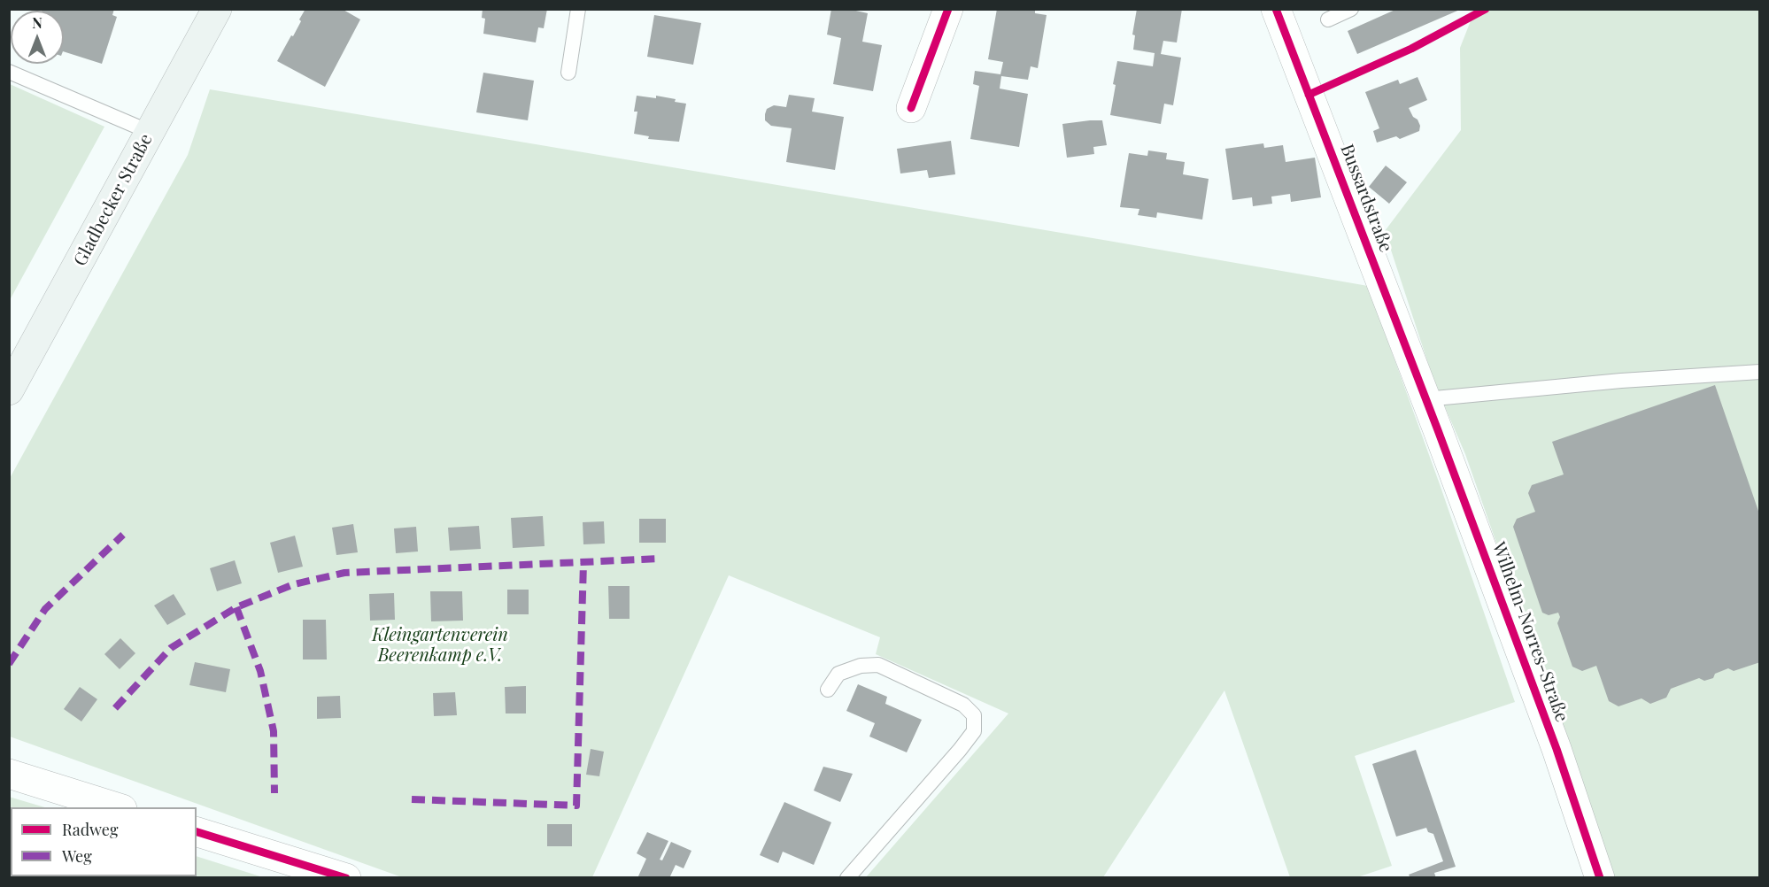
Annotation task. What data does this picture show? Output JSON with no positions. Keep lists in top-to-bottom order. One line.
{"streets":{"main road":["Gladbecker Straße"],"street":["Bussardstraße","Wilhelm-Norres-Straße"]},"crossings":[["Bussardstraße","Wilhelm-Norres-Straße"]],"parks":["Kleingartenverein Beerenkamp e.V."],"legend":["Radweg","Weg"],"north":"top"}
